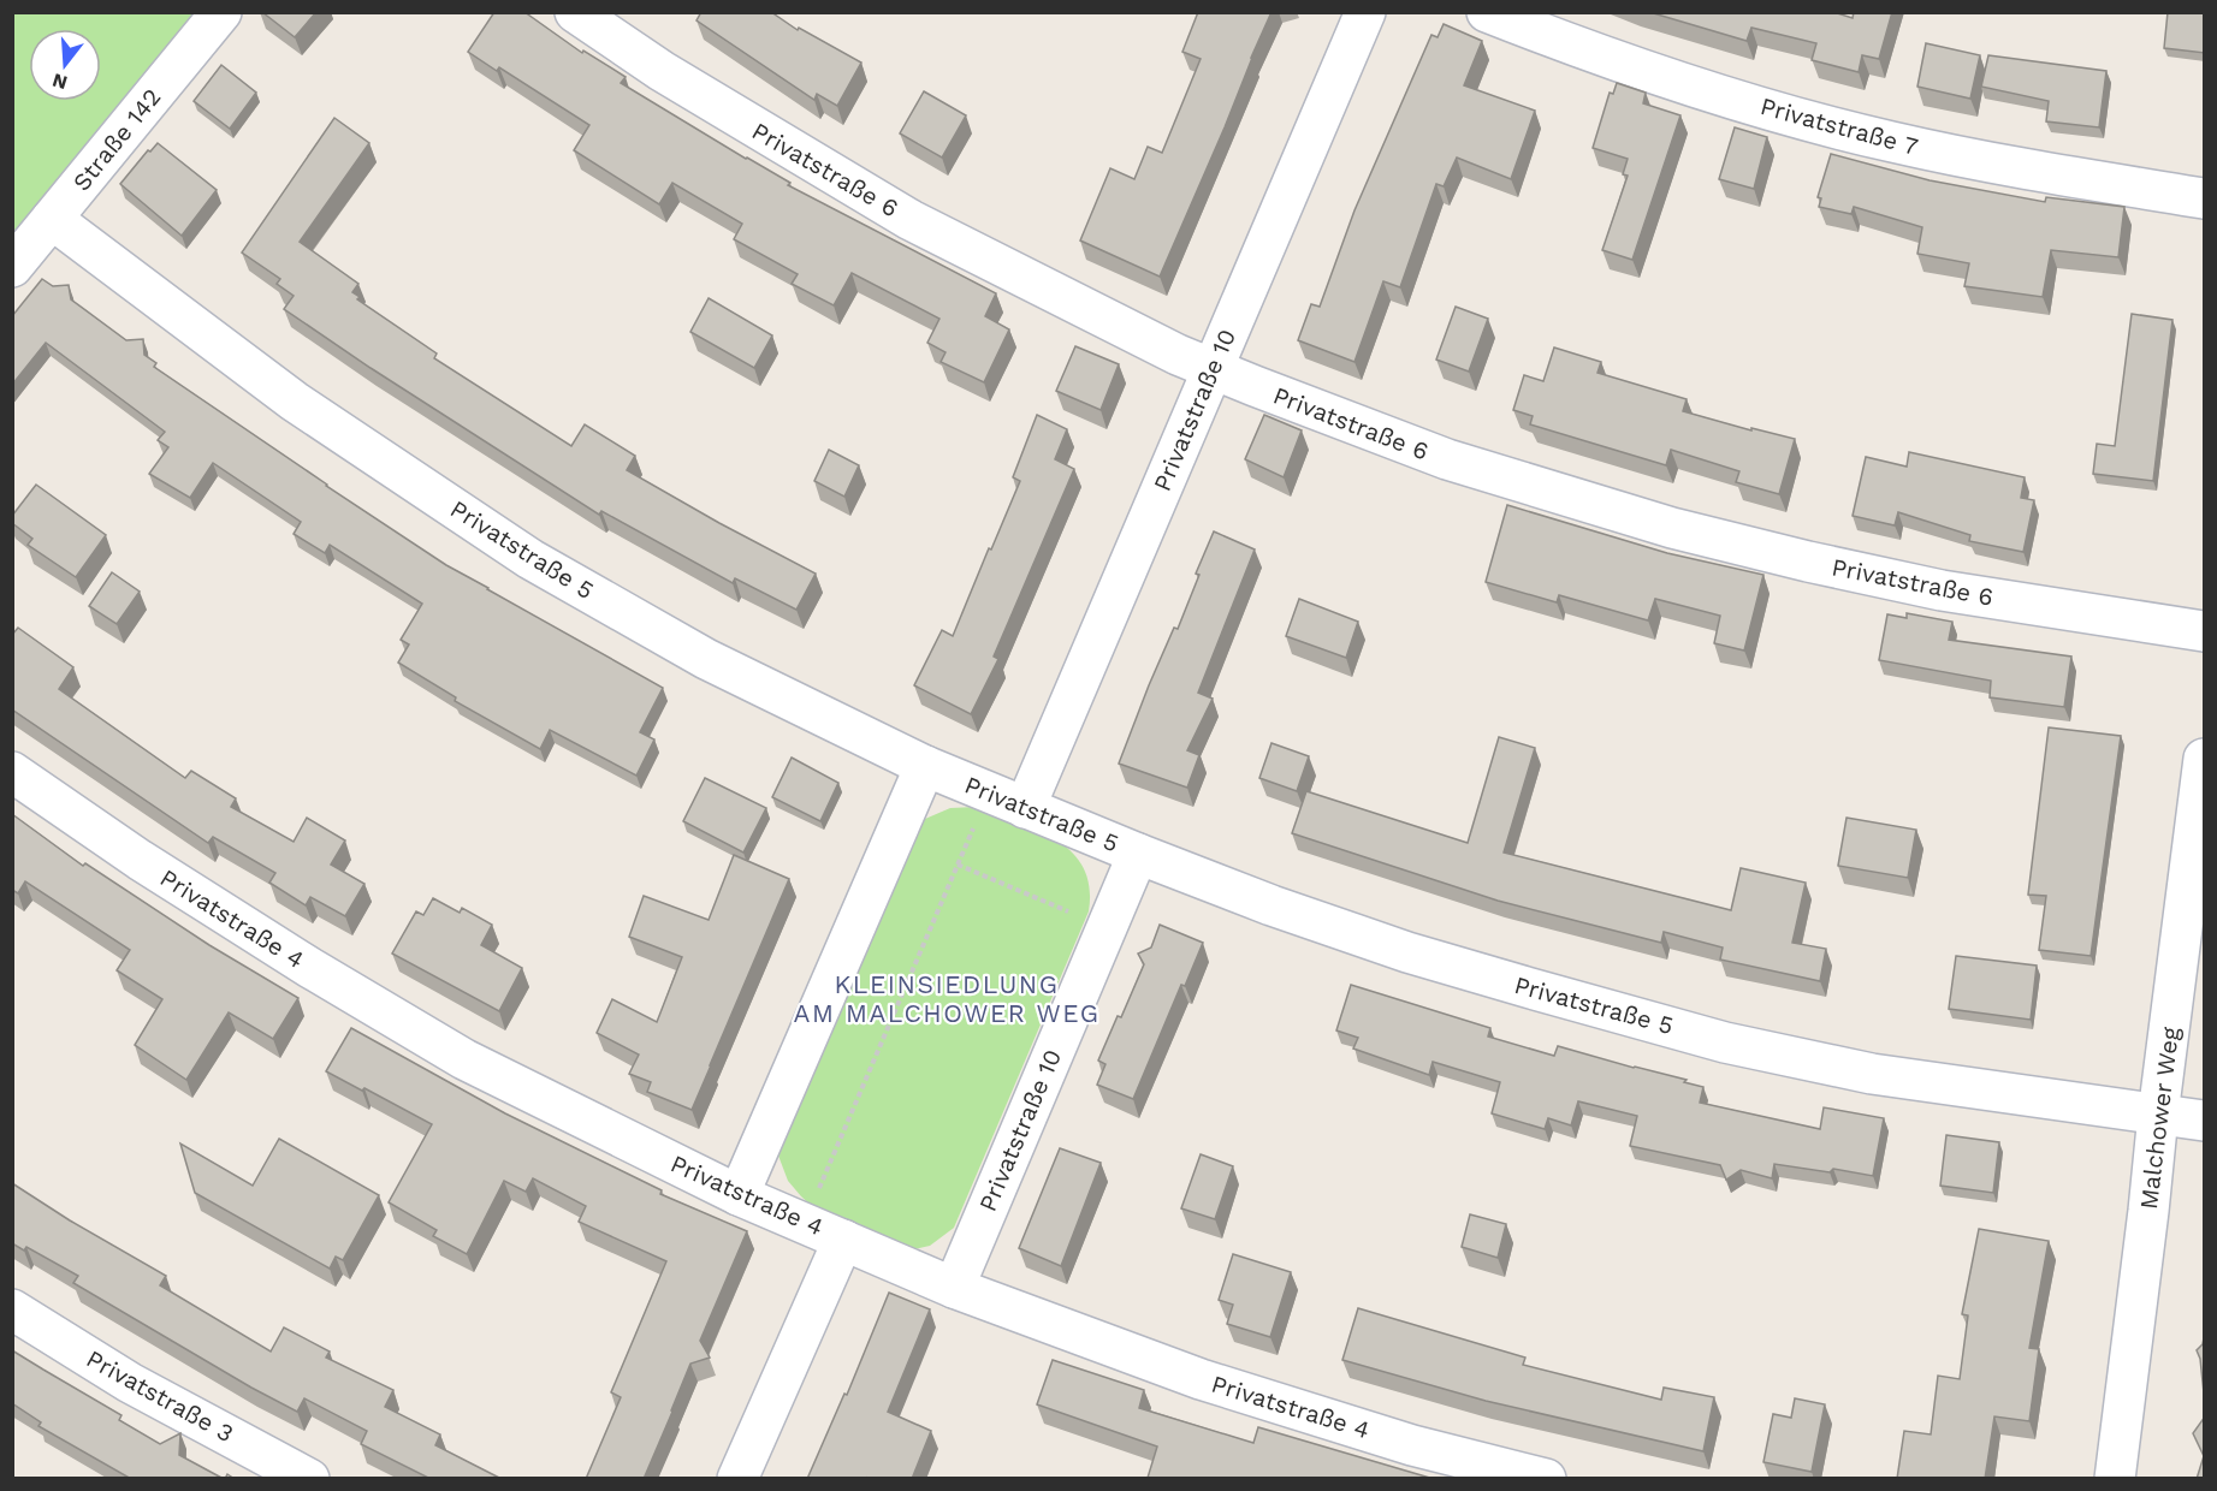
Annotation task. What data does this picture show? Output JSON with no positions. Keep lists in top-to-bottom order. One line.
{"streets":{"street":["Privatstraße 7","Straße 142","Privatstraße 6","Privatstraße 10","Privatstraße 5","Privatstraße 4","Malchower Weg","Privatstraße 3"]},"crossings":[["Straße 142","Privatstraße 5"],["Privatstraße 6","Privatstraße 10"],["Privatstraße 10","Privatstraße 5"],["Privatstraße 10","Privatstraße 4"],["Privatstraße 5","Malchower Weg"]],"districts":["KLEINSIEDLUNG AM MALCHOWER WEG"],"north":"bottom"}
